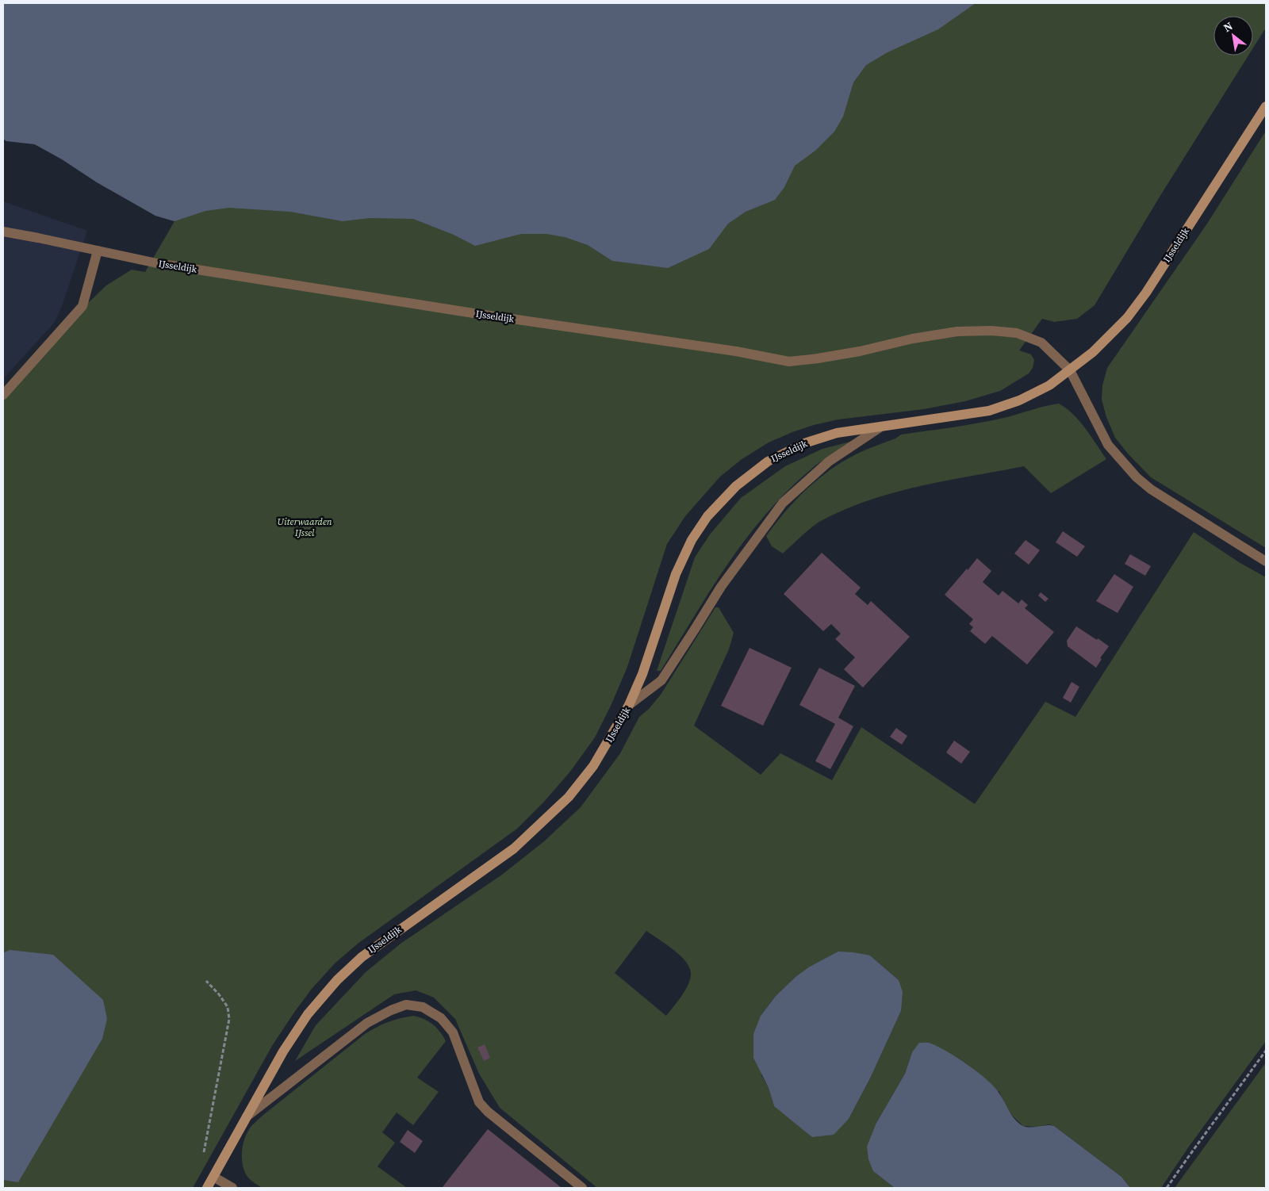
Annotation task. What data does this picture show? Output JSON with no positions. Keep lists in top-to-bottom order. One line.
{"streets":{"street":["IJsseldijk"]},"parks":["Uiterwaarden IJssel"],"north":"top left"}
